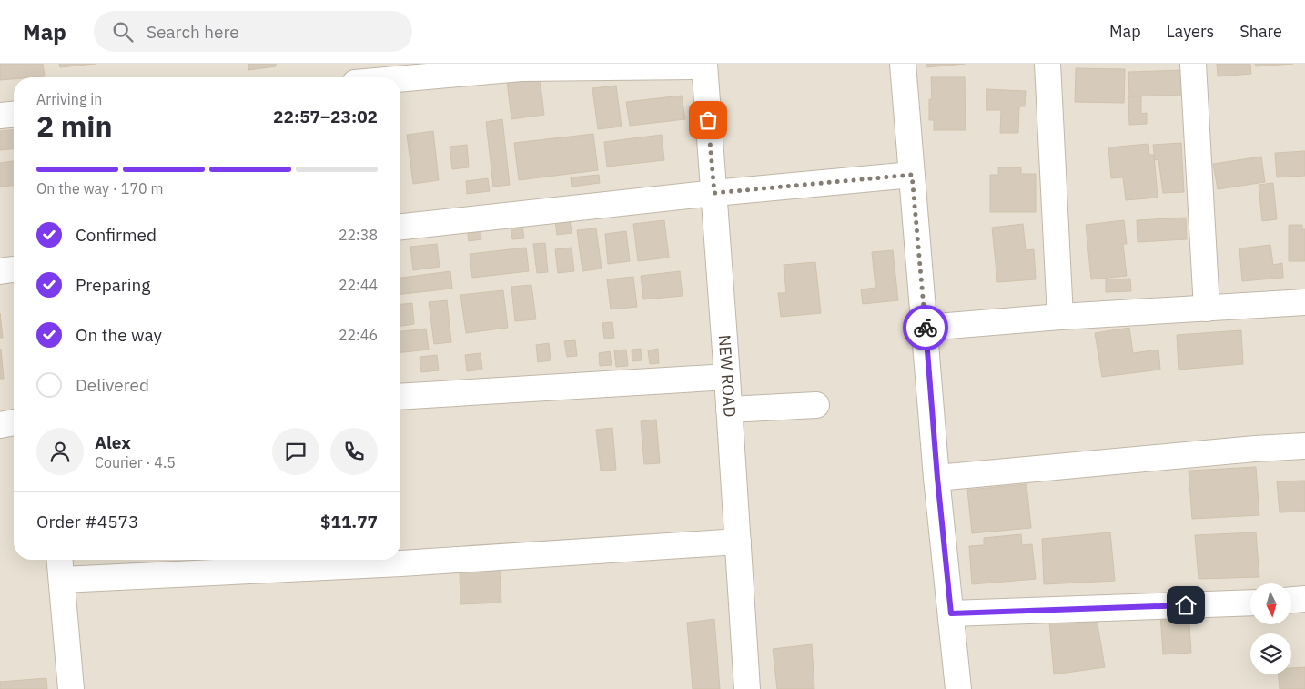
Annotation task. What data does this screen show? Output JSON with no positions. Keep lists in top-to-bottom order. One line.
{"streets":{"street":["NEW ROAD"]},"north":"bottom","page":{"header":"Map","search":"Search here","nav":["Map","Layers","Share"],"heading":["2 min","Arriving in","22:57–23:02"],"panel":["Alex","Courier · 4.5","Order #4573","$11.77"],"bar":"On the way · 170 m","list":[["Confirmed","22:38"],["Preparing","22:44"],["On the way","22:46"],"Delivered"]}}
